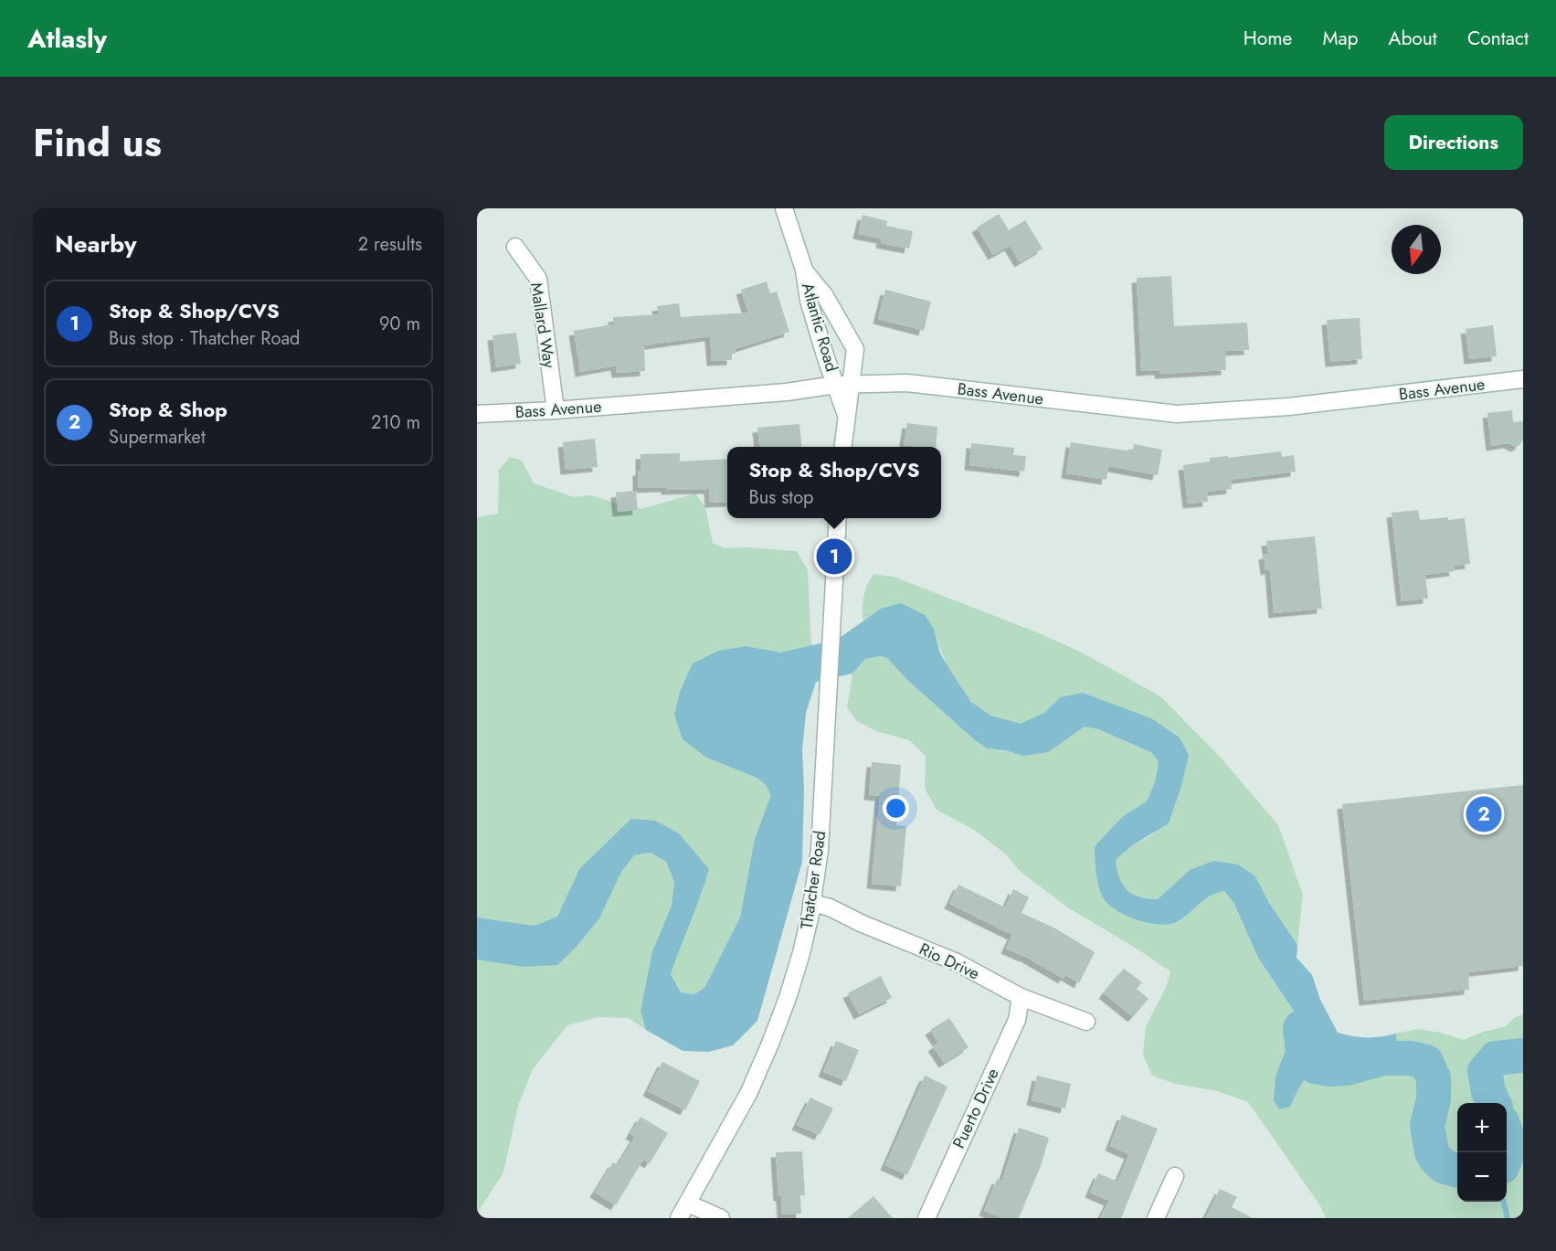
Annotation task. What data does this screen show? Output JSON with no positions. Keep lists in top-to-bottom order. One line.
{"streets":{"main road":["Mallard Way","Atlantic Road","Bass Avenue","Thatcher Road","Rio Drive","Puerto Drive"]},"crossings":[["Mallard Way","Bass Avenue"],["Atlantic Road","Bass Avenue"],["Thatcher Road","Rio Drive"],["Rio Drive","Puerto Drive"]],"north":"bottom","page":{"header":"Atlasly","nav":["Home","Map","About","Contact"],"title":"Find us","buttons":"Directions","heading":["Nearby","2 results"],"list":[{"mark":"1","name":"Stop & Shop/CVS","note":"Bus stop · Thatcher Road","value":"90 m"},{"mark":"2","name":"Stop & Shop","note":"Supermarket","value":"210 m"}],"popup":["Stop & Shop/CVS","Bus stop"],"pins":["1","2"],"map_buttons":["+","−"]}}
